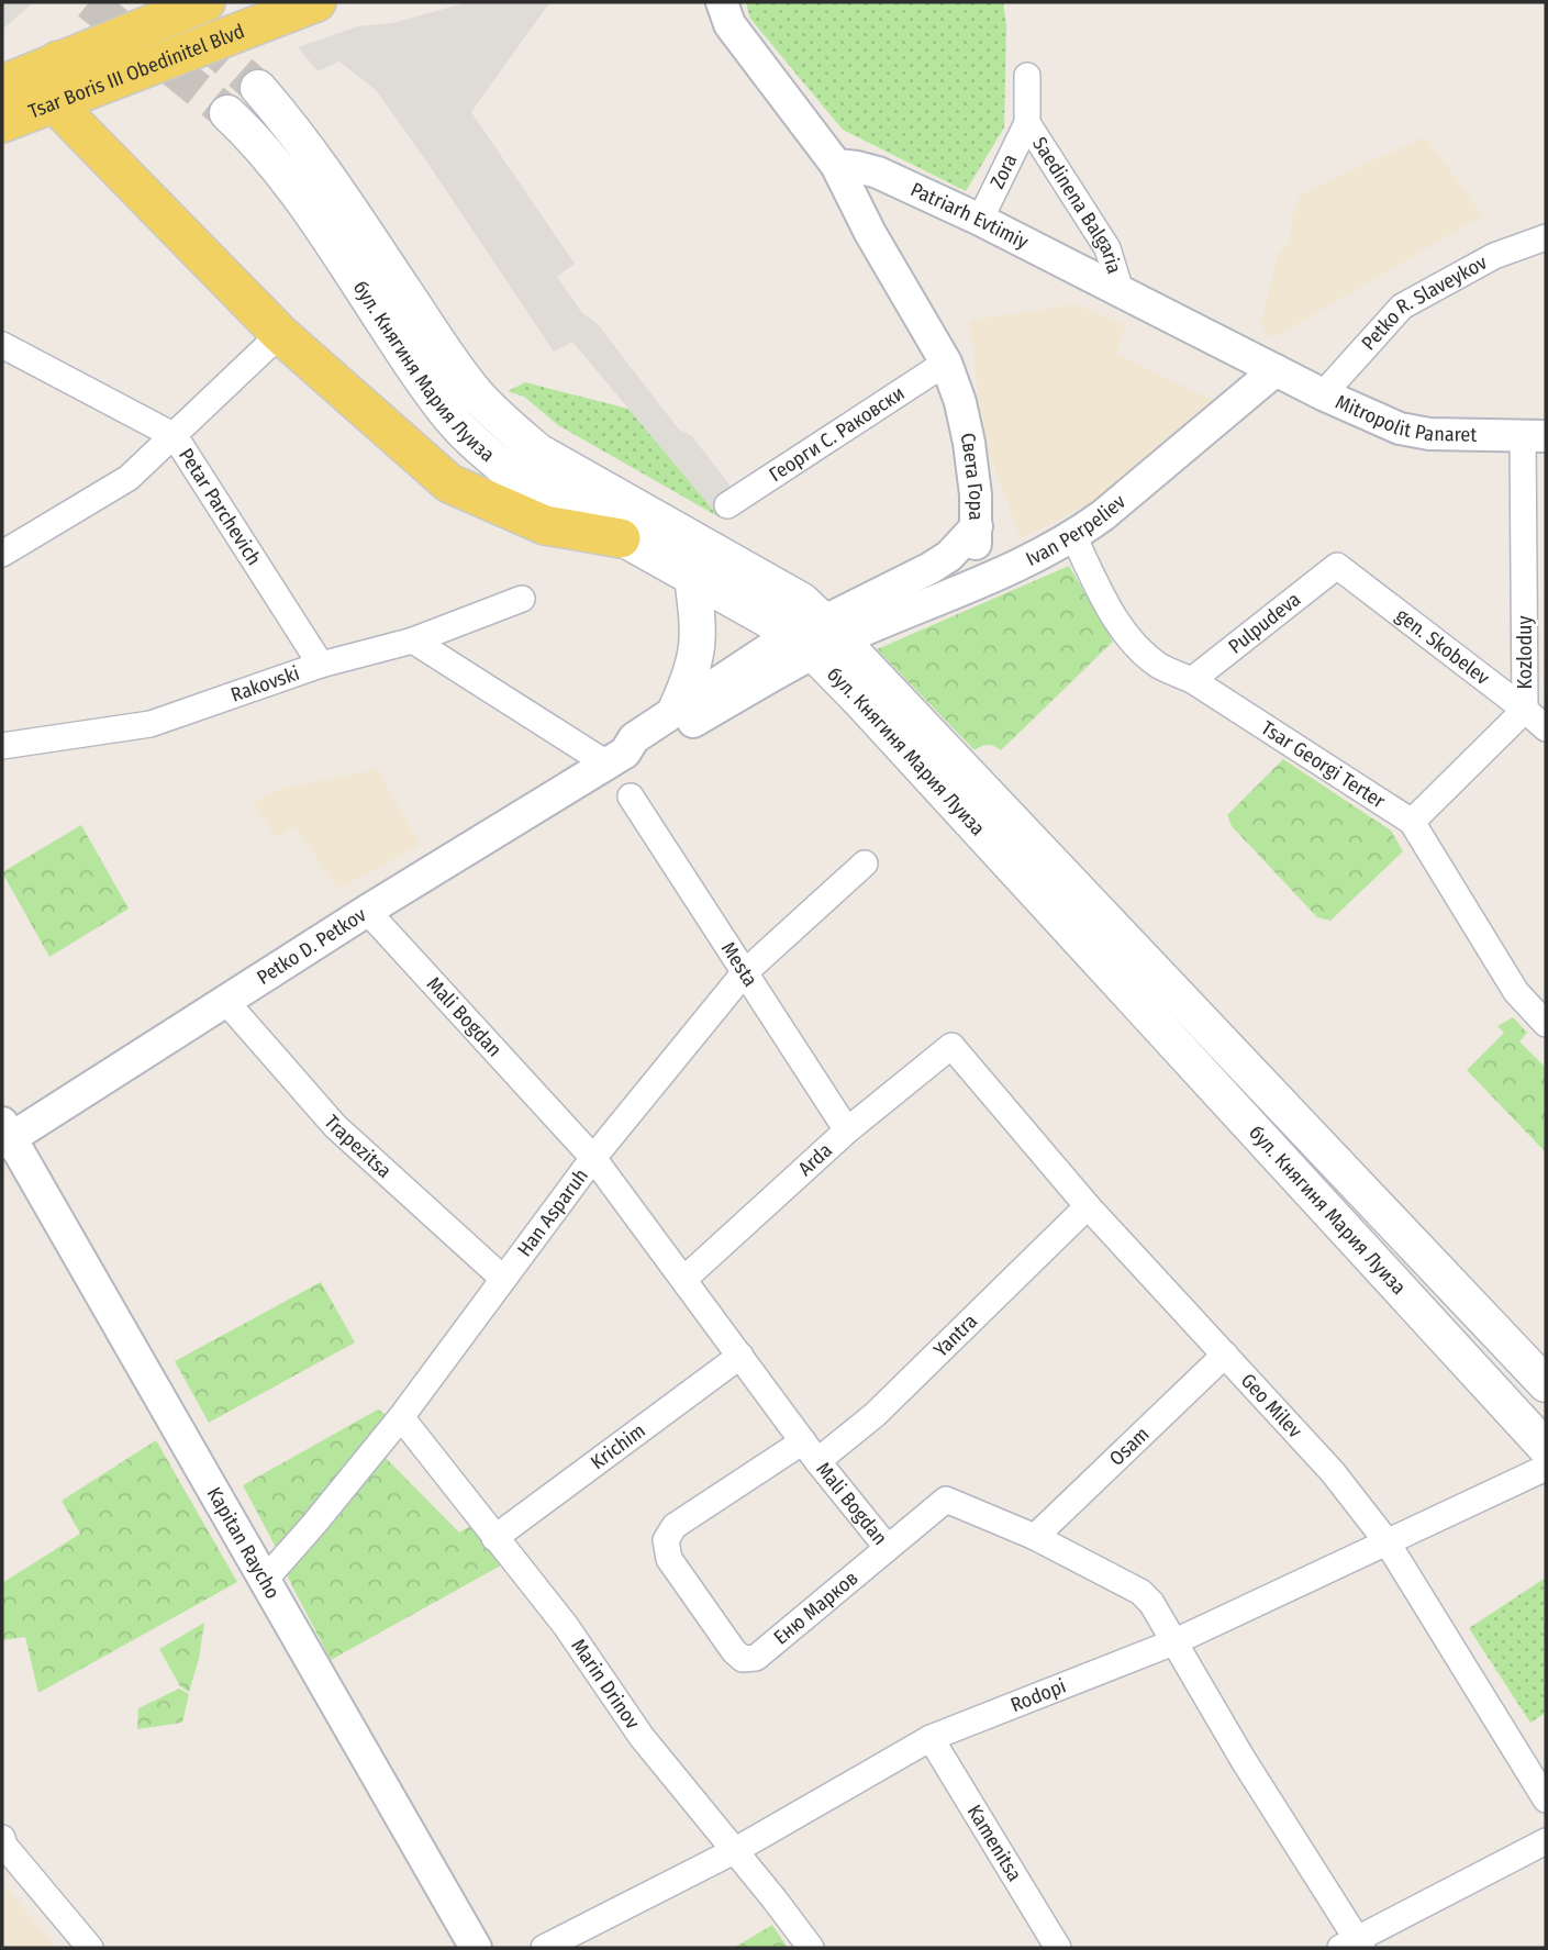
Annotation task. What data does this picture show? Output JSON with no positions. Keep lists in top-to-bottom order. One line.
{"streets":{"main road":["Tsar Boris III Obedinitel Blvd","бул. Княгиня Мария Луиза"],"street":["Zora","Saedinena Balgaria","Patriarh Evtimiy","Petko R. Slaveykov","Mitropolit Panaret","Георги С. Раковски","Света Гора","Petar Parchevich","Ivan Perpeliev","Pulpudeva","gen. Skobelev","Kozloduy","Rakovski","Tsar Georgi Terter","Petko D. Petkov","Mesta","Mali Bogdan","Trapezitsa","Arda","Han Asparuh","Yantra","Geo Milev","Osam","Krichim","Kapitan Raycho","Еню Марков","Marin Drinov","Rodopi","Kamenitsa"]},"crossings":[["Zora","Saedinena Balgaria"],["Zora","Patriarh Evtimiy"],["Saedinena Balgaria","Patriarh Evtimiy"],["Patriarh Evtimiy","Mitropolit Panaret"],["Patriarh Evtimiy","Света Гора"],["Patriarh Evtimiy","Ivan Perpeliev"],["Petko R. Slaveykov","Mitropolit Panaret"],["бул. Княгиня Мария Луиза","Ivan Perpeliev"],["бул. Княгиня Мария Луиза","Petko D. Petkov"],["Mitropolit Panaret","Ivan Perpeliev"],["Mitropolit Panaret","Kozloduy"],["Георги С. Раковски","Света Гора"],["Света Гора","Ivan Perpeliev"],["Petar Parchevich","Rakovski"],["Ivan Perpeliev","Tsar Georgi Terter"],["Ivan Perpeliev","Petko D. Petkov"],["Pulpudeva","gen. Skobelev"],["Pulpudeva","Tsar Georgi Terter"],["gen. Skobelev","Kozloduy"],["Kozloduy","Tsar Georgi Terter"],["Petko D. Petkov","Mali Bogdan"],["Petko D. Petkov","Trapezitsa"],["Petko D. Petkov","Kapitan Raycho"],["Mesta","Arda"],["Mesta","Han Asparuh"],["Mali Bogdan","Arda"],["Mali Bogdan","Han Asparuh"],["Mali Bogdan","Yantra"],["Mali Bogdan","Osam"],["Mali Bogdan","Krichim"],["Mali Bogdan","Еню Марков"],["Mali Bogdan","Rodopi"],["Trapezitsa","Han Asparuh"],["Arda","Geo Milev"],["Han Asparuh","Kapitan Raycho"],["Han Asparuh","Marin Drinov"],["Yantra","Geo Milev"],["Yantra","Еню Марков"],["Geo Milev","Osam"],["Geo Milev","Rodopi"],["Krichim","Marin Drinov"],["Marin Drinov","Rodopi"],["Rodopi","Kamenitsa"]]}
